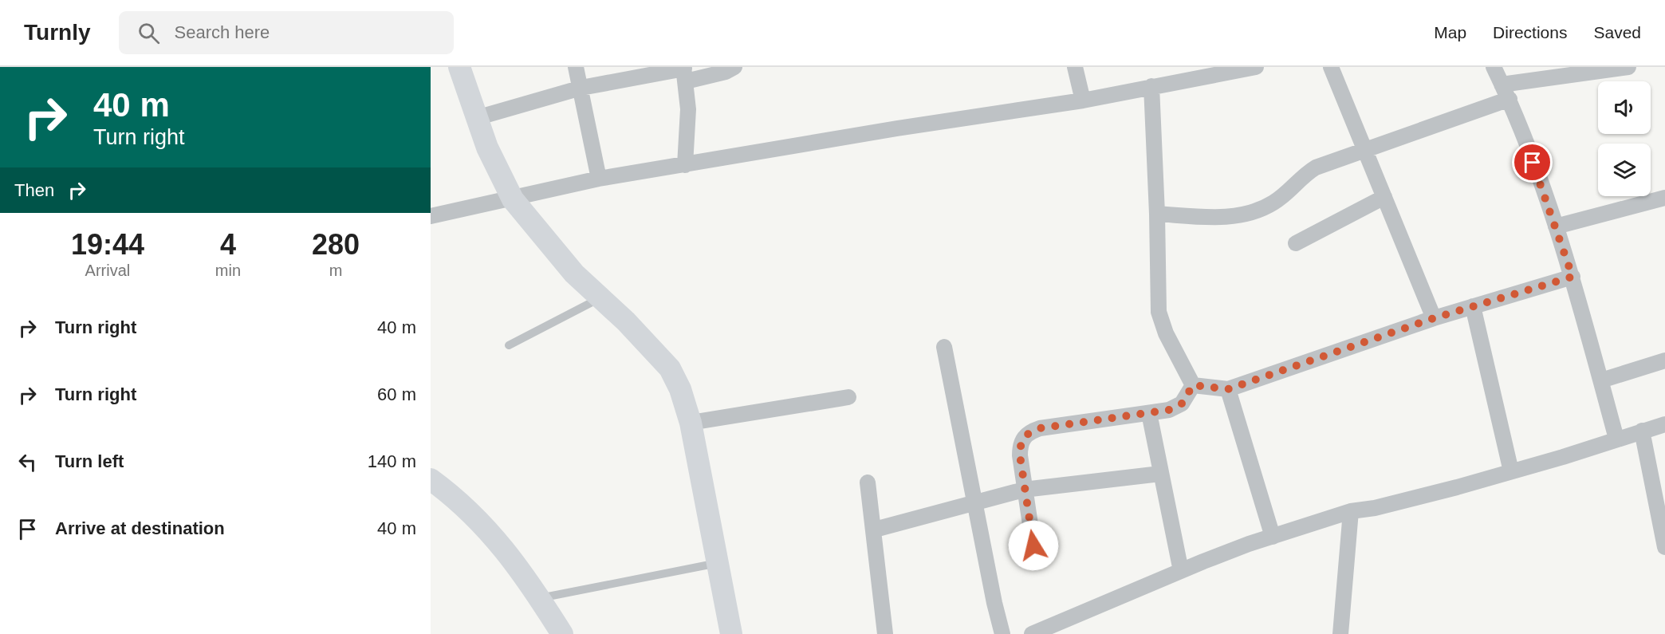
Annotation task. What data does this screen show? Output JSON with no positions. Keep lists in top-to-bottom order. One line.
{"page":{"header":"Turnly","search":"Search here","nav":["Map","Directions","Saved"],"turn":["40 m","Turn right"],"then":"Then","eta":["19:44","Arrival","4","min","280","m"],"list":[{"name":"Turn right","value":"40 m"},{"name":"Turn right","value":"60 m"},{"name":"Turn left","value":"140 m"},{"name":"Arrive at destination","value":"40 m"}]}}
